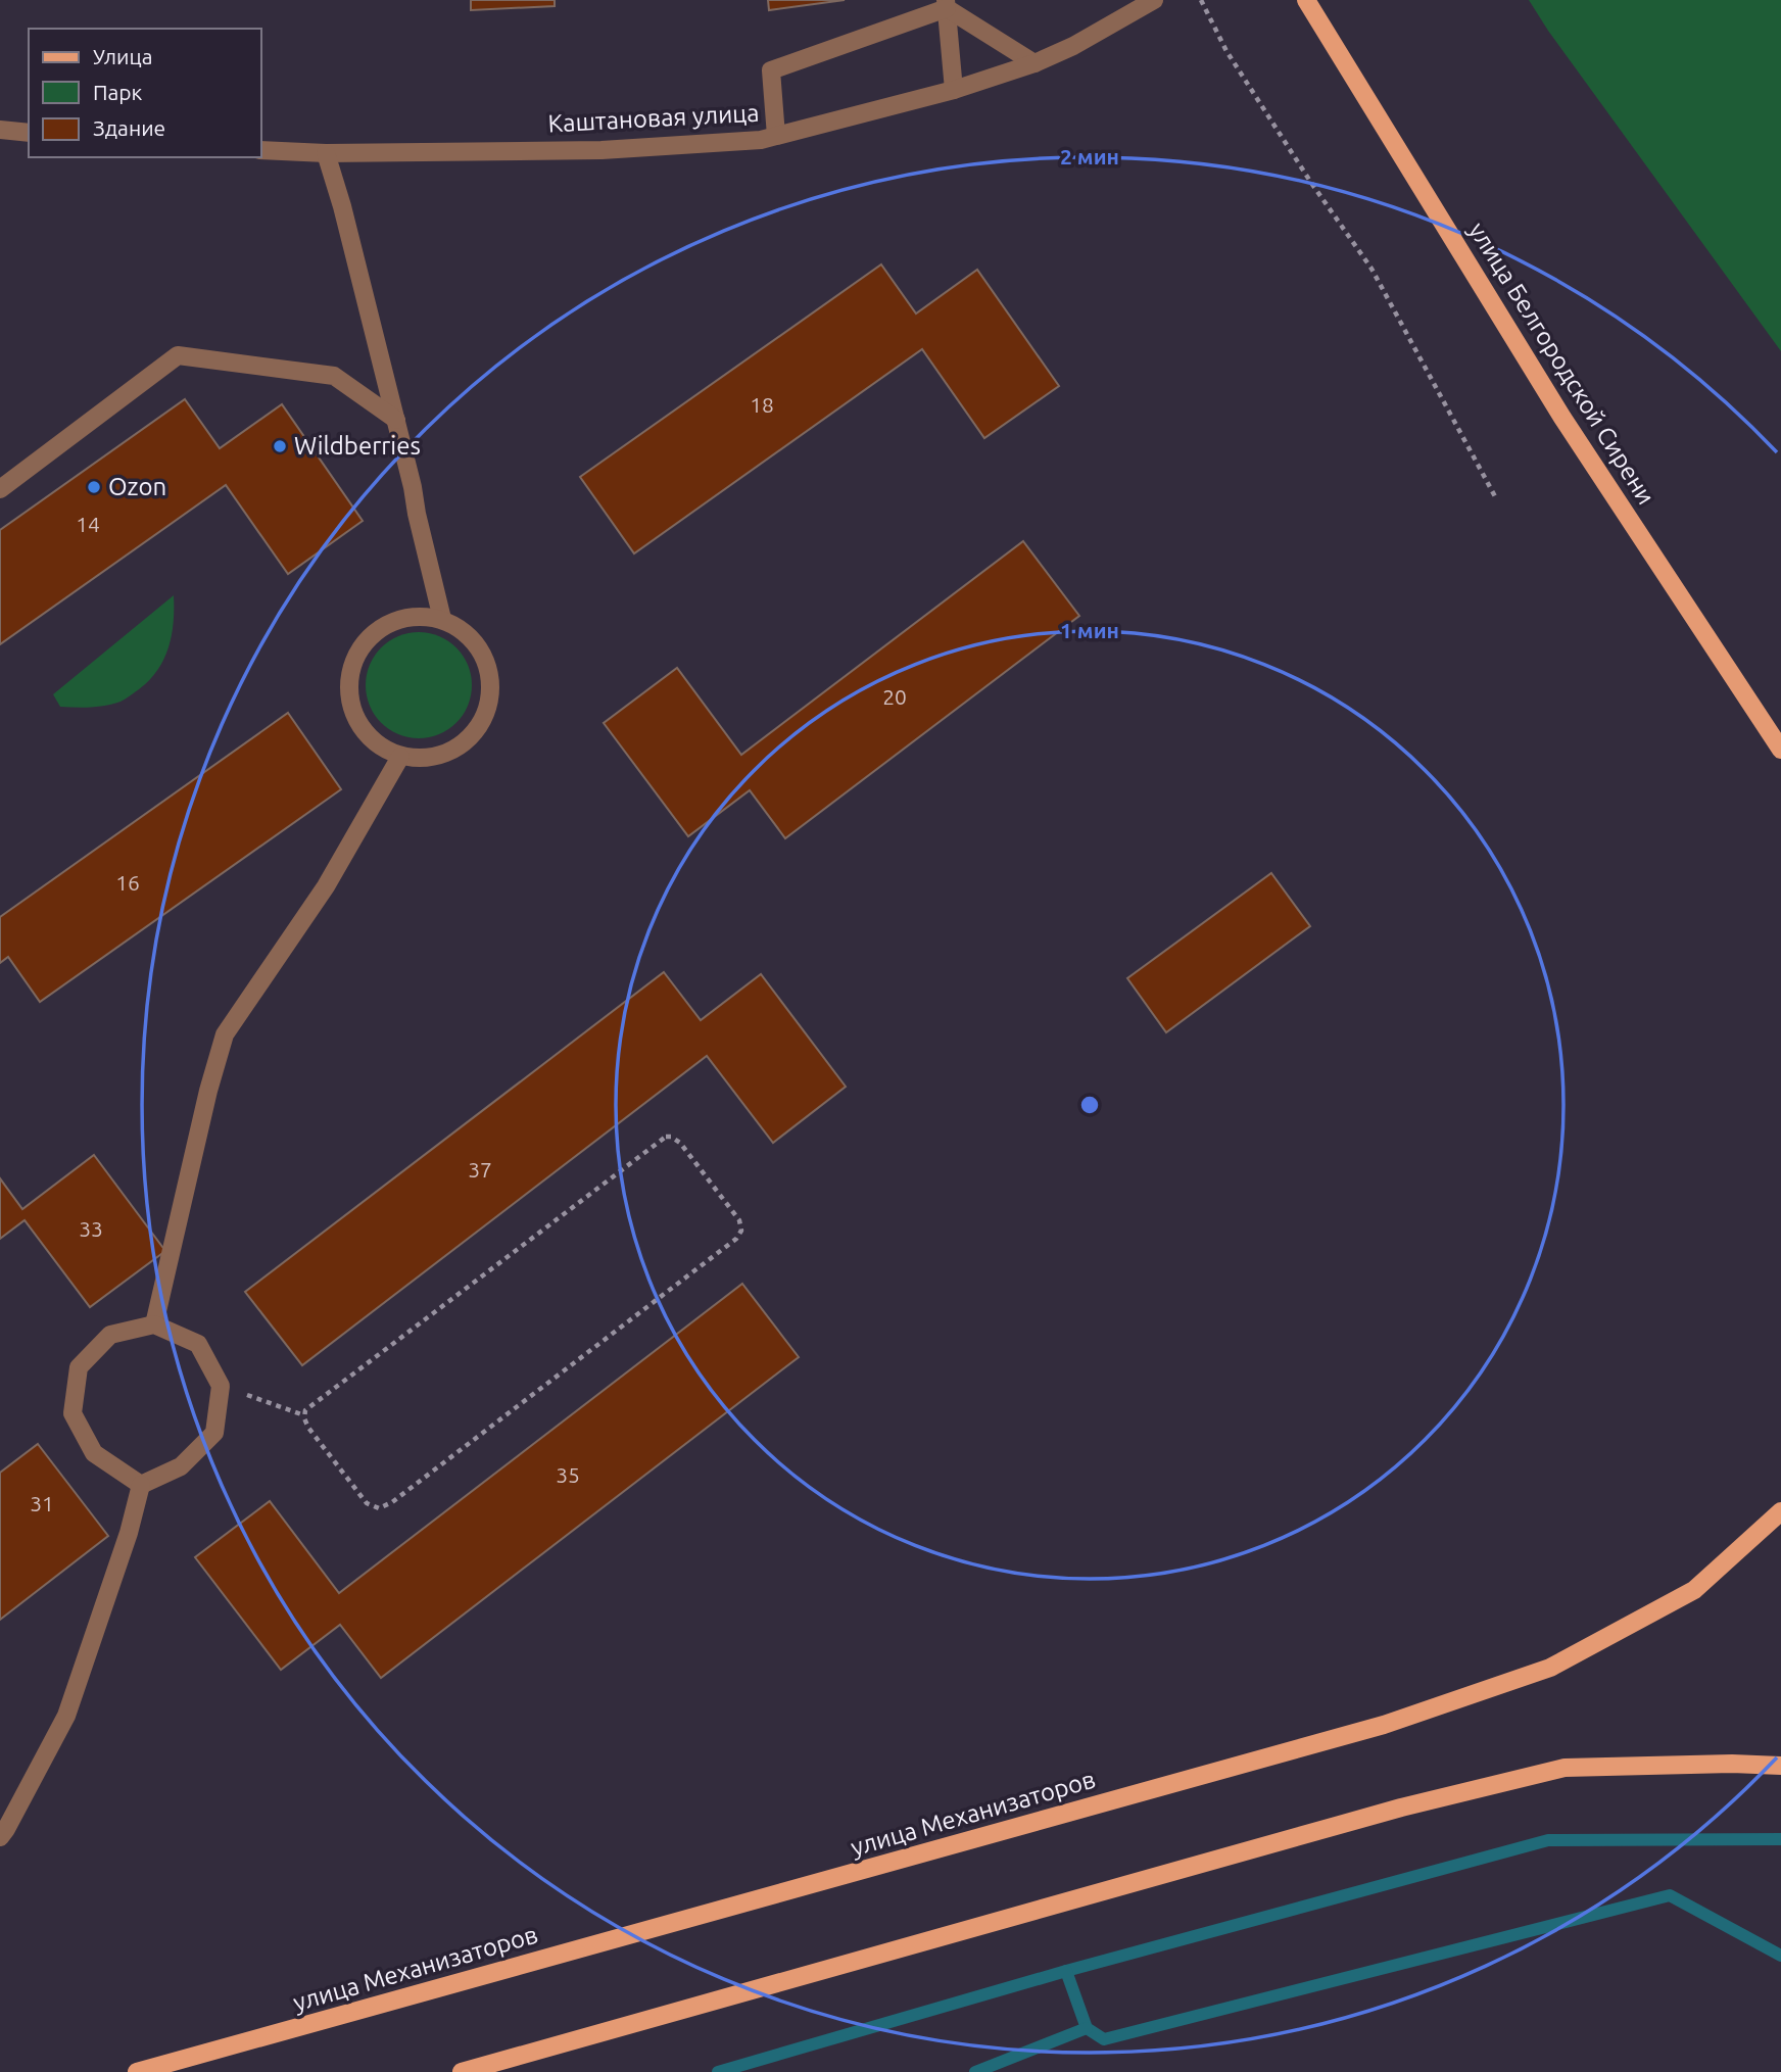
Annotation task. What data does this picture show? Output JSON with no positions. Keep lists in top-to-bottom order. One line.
{"streets":{"main road":["улица Белгородской Сирени","улица Механизаторов"],"street":["Каштановая улица"]},"places":["Wildberries","Ozon"],"house_numbers":["18","14","20","16","37","33","35","31"],"legend":["Улица","Парк","Здание"],"rings":["2 мин","1 мин"]}
